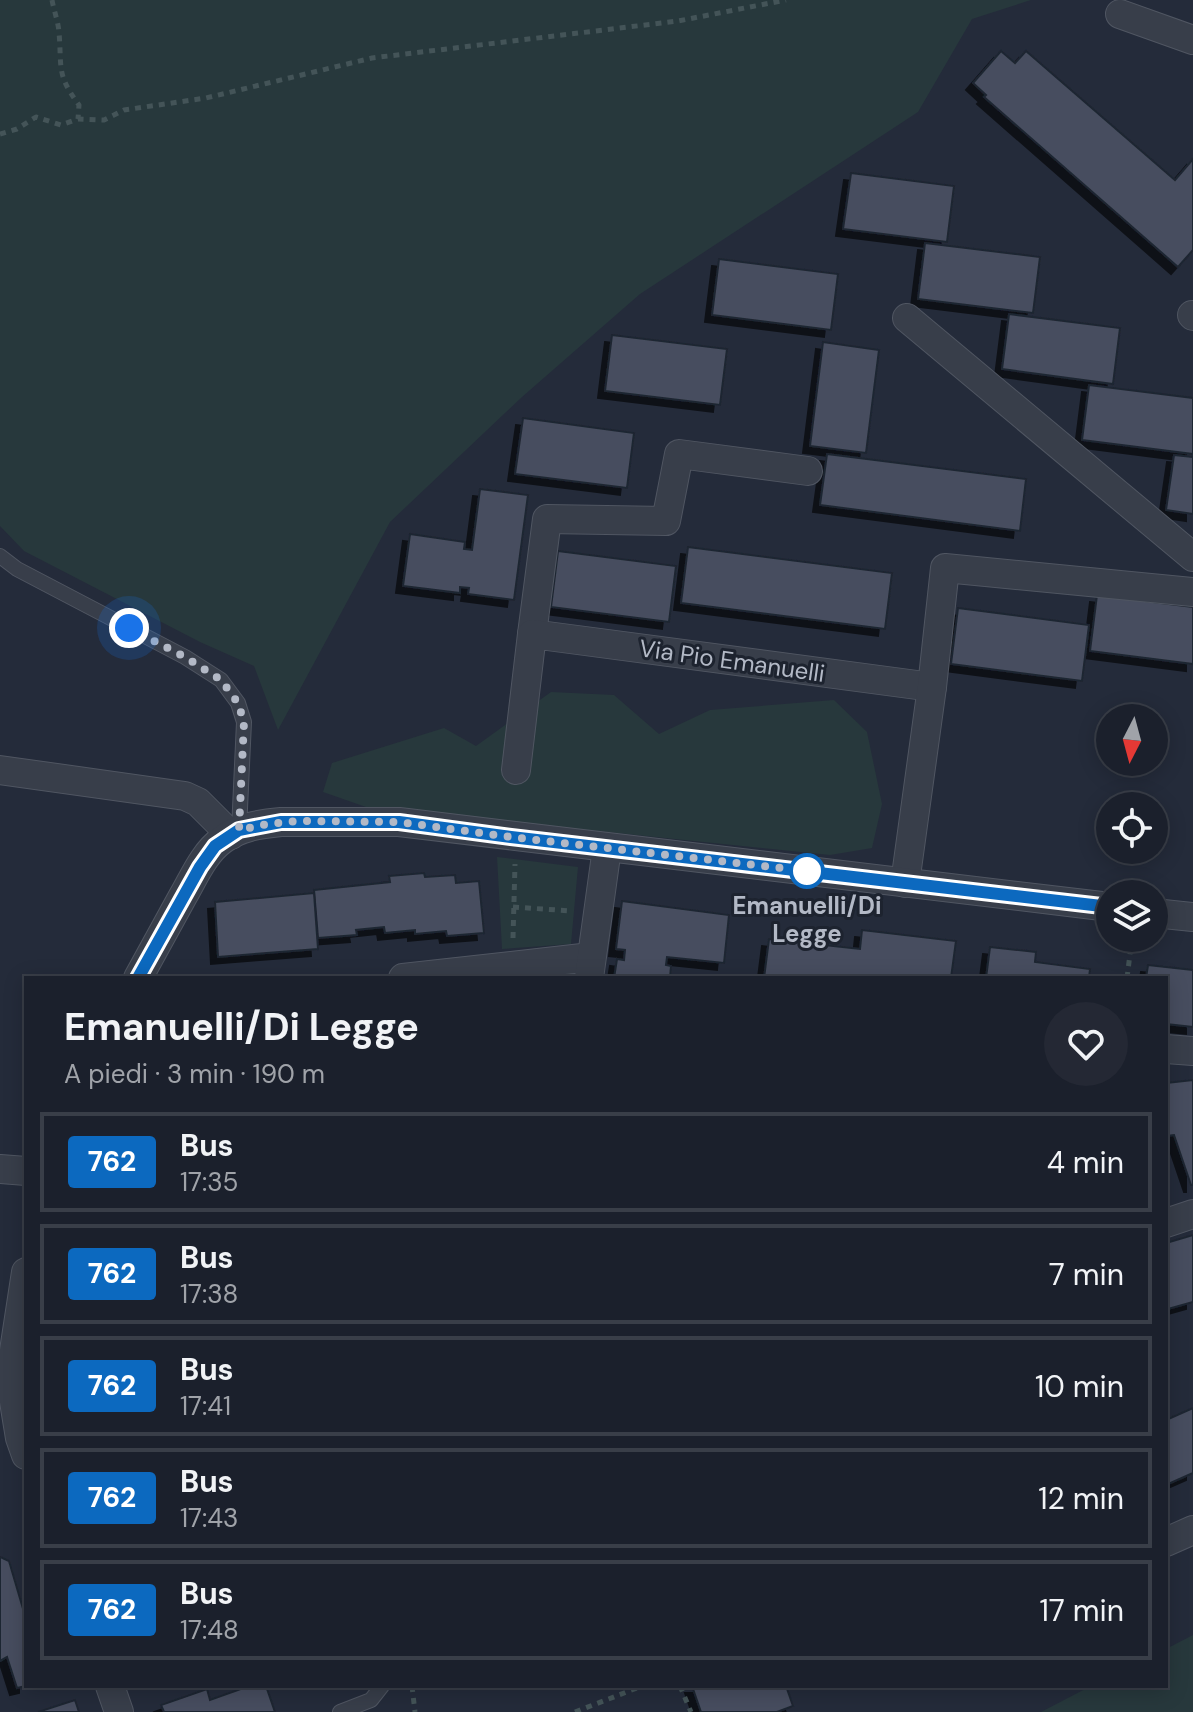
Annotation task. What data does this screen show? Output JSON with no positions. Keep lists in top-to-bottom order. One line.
{"streets":{"street":["Via Pio Emanuelli"]},"places":["Emanuelli/Di Legge"],"lines":["bus line 762"],"north":"bottom","page":{"heading":["Emanuelli/Di Legge","A piedi · 3 min · 190 m"],"list":[{"mark":"762","name":"Bus","note":"17:35","value":"4 min"},{"mark":"762","name":"Bus","note":"17:38","value":"7 min"},{"mark":"762","name":"Bus","note":"17:41","value":"10 min"},{"mark":"762","name":"Bus","note":"17:43","value":"12 min"},{"mark":"762","name":"Bus","note":"17:48","value":"17 min"}]}}
